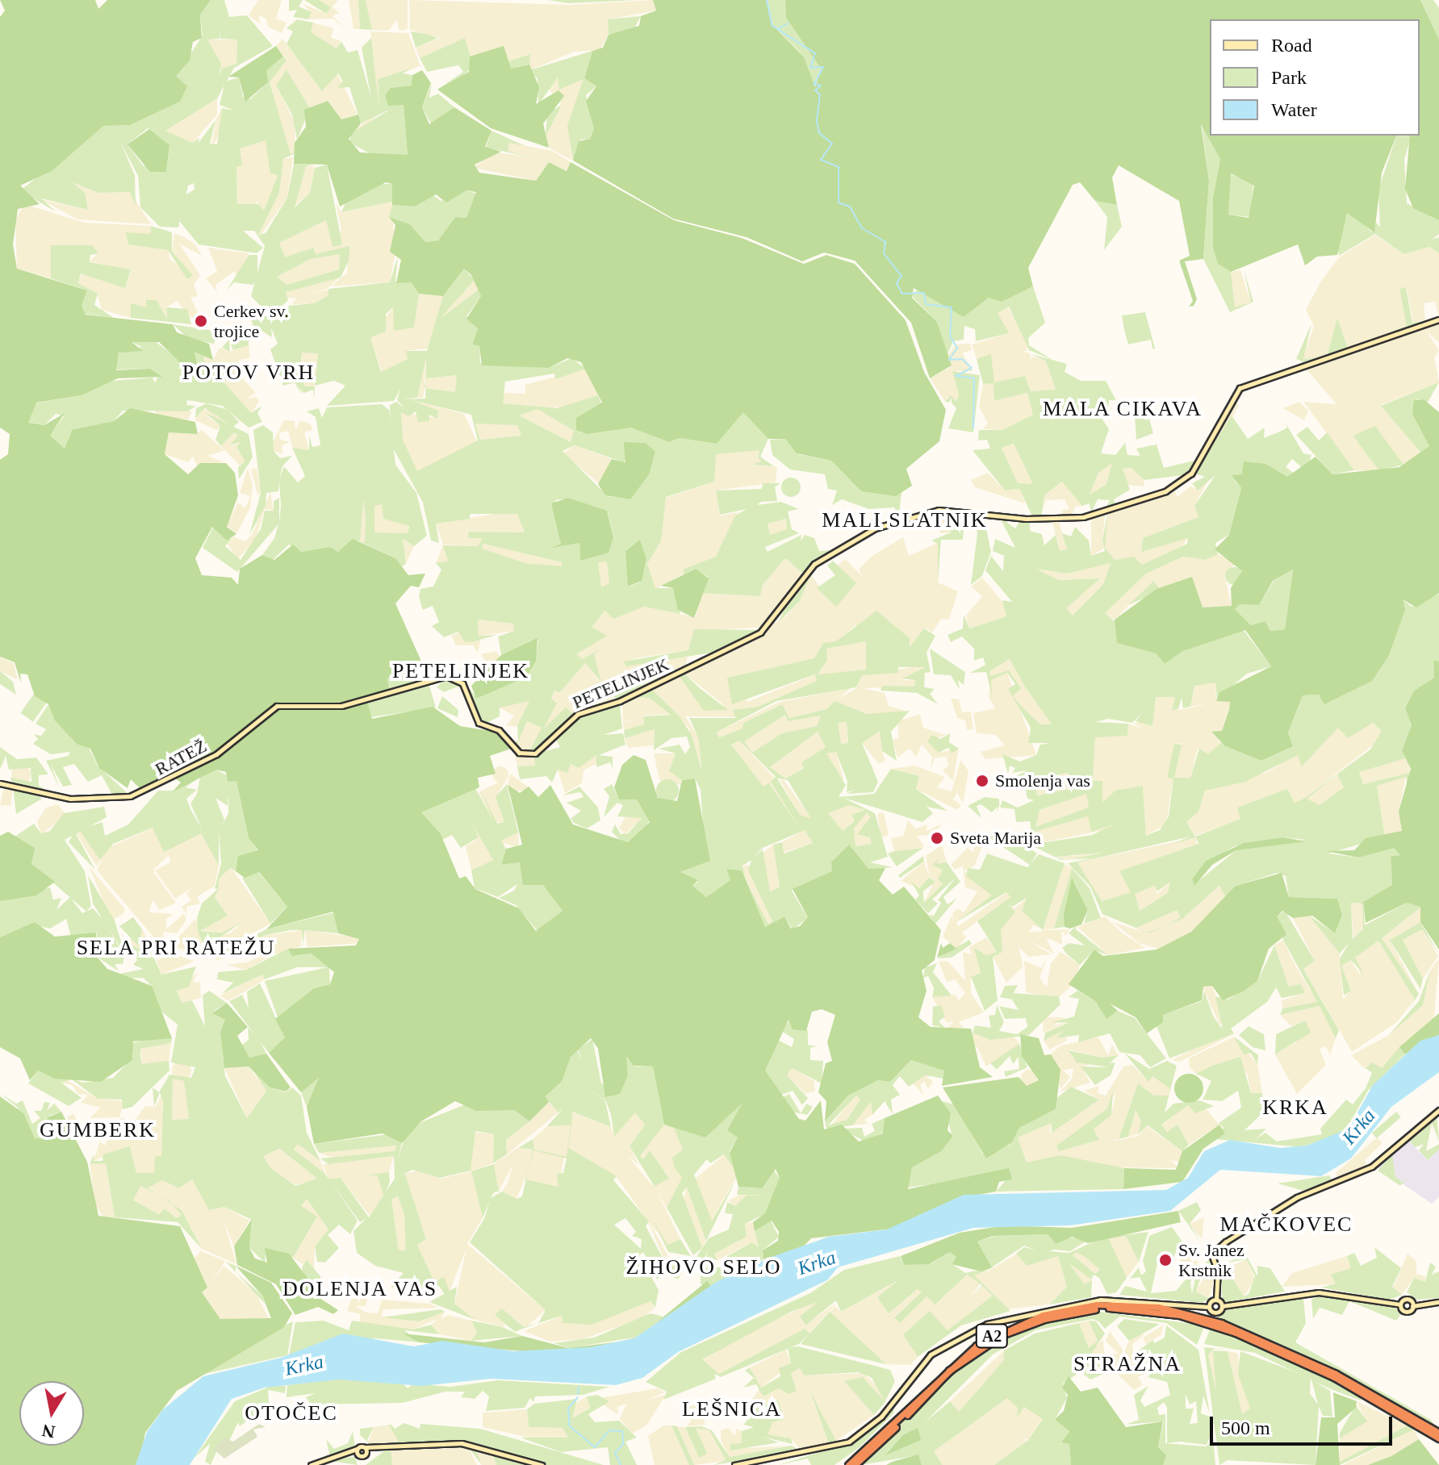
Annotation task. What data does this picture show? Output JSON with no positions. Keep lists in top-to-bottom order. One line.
{"streets":{"highway":["A2"],"main road":["PETELINJEK","RATEŽ"]},"crossings":[["PETELINJEK","RATEŽ"]],"districts":["POTOV VRH","MALA CIKAVA","MALI SLATNIK","PETELINJEK","SELA PRI RATEŽU","KRKA","GUMBERK","MAČKOVEC","ŽIHOVO SELO","DOLENJA VAS","STRAŽNA","LEŠNICA","OTOČEC"],"water":["Krka"],"places":["Cerkev sv. trojice","Smolenja vas","Sveta Marija","Sv. Janez Krstnik"],"legend":["Road","Park","Water"],"scale_bar":"500 m","north":"bottom"}
